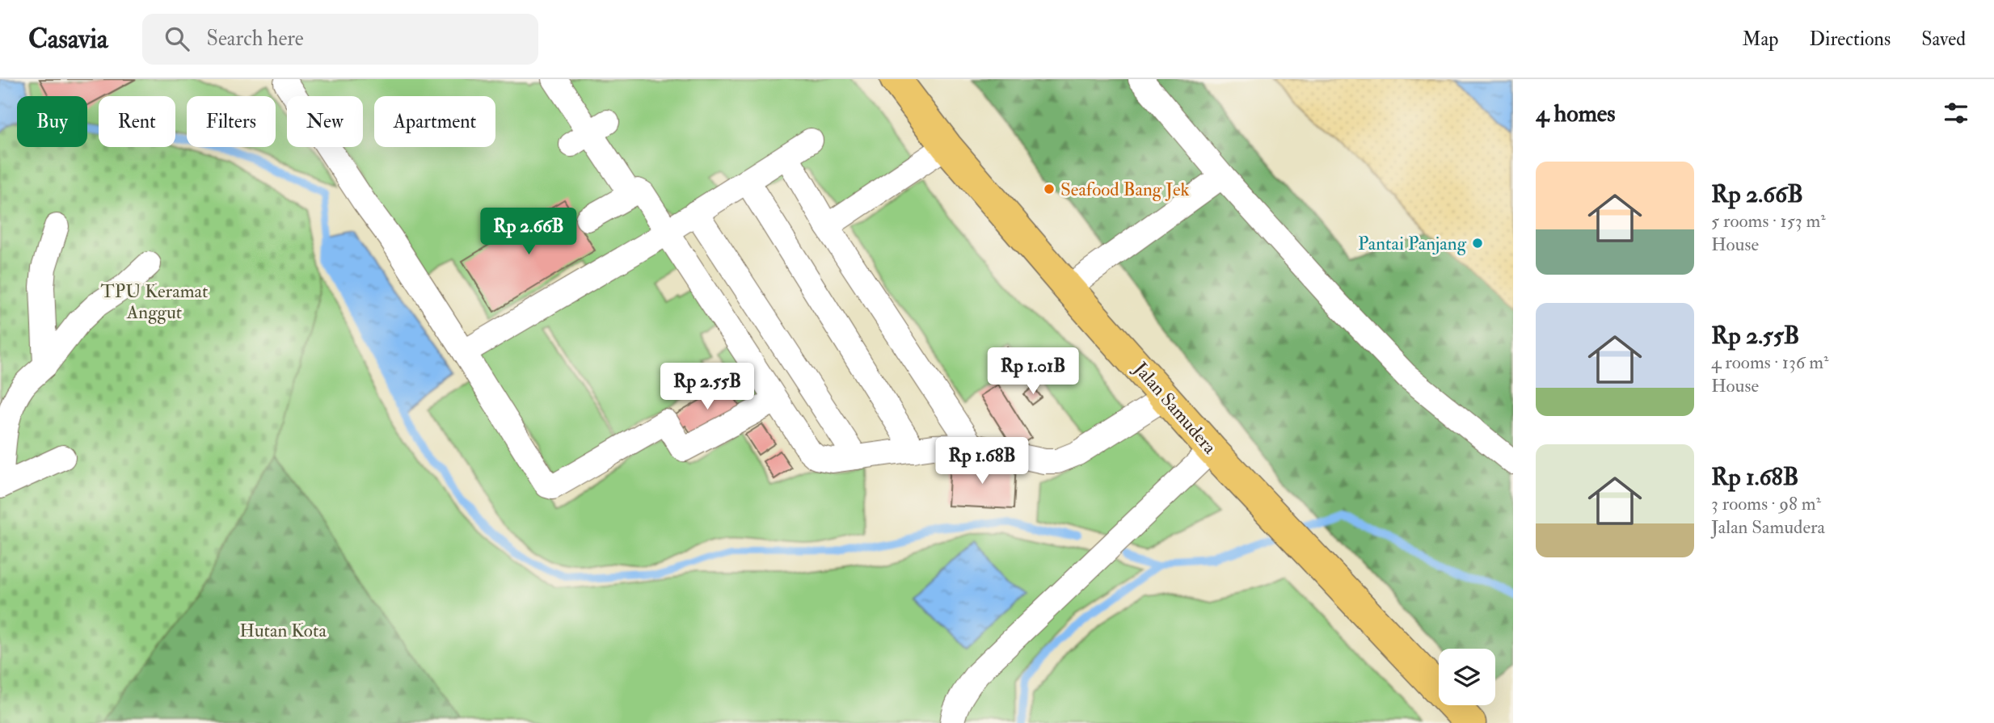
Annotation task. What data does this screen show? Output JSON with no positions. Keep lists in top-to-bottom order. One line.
{"streets":{"main road":["Jalan Samudera"]},"parks":["TPU Keramat Anggut","Hutan Kota"],"places":["Seafood Bang Jek","Pantai Panjang"],"page":{"header":"Casavia","search":"Search here","nav":["Map","Directions","Saved"],"heading":"4 homes","chip":["Buy","Rent","Filters","New","Apartment"],"list":[{"name":"Rp 2.66B","note":"5 rooms · 153 m² · House"},{"name":"Rp 2.55B","note":"4 rooms · 136 m² · House"},{"name":"Rp 1.68B","note":"3 rooms · 98 m² · Jalan Samudera"}],"price":["Rp 2.66B","Rp 1.01B","Rp 2.55B","Rp 1.68B"]}}
